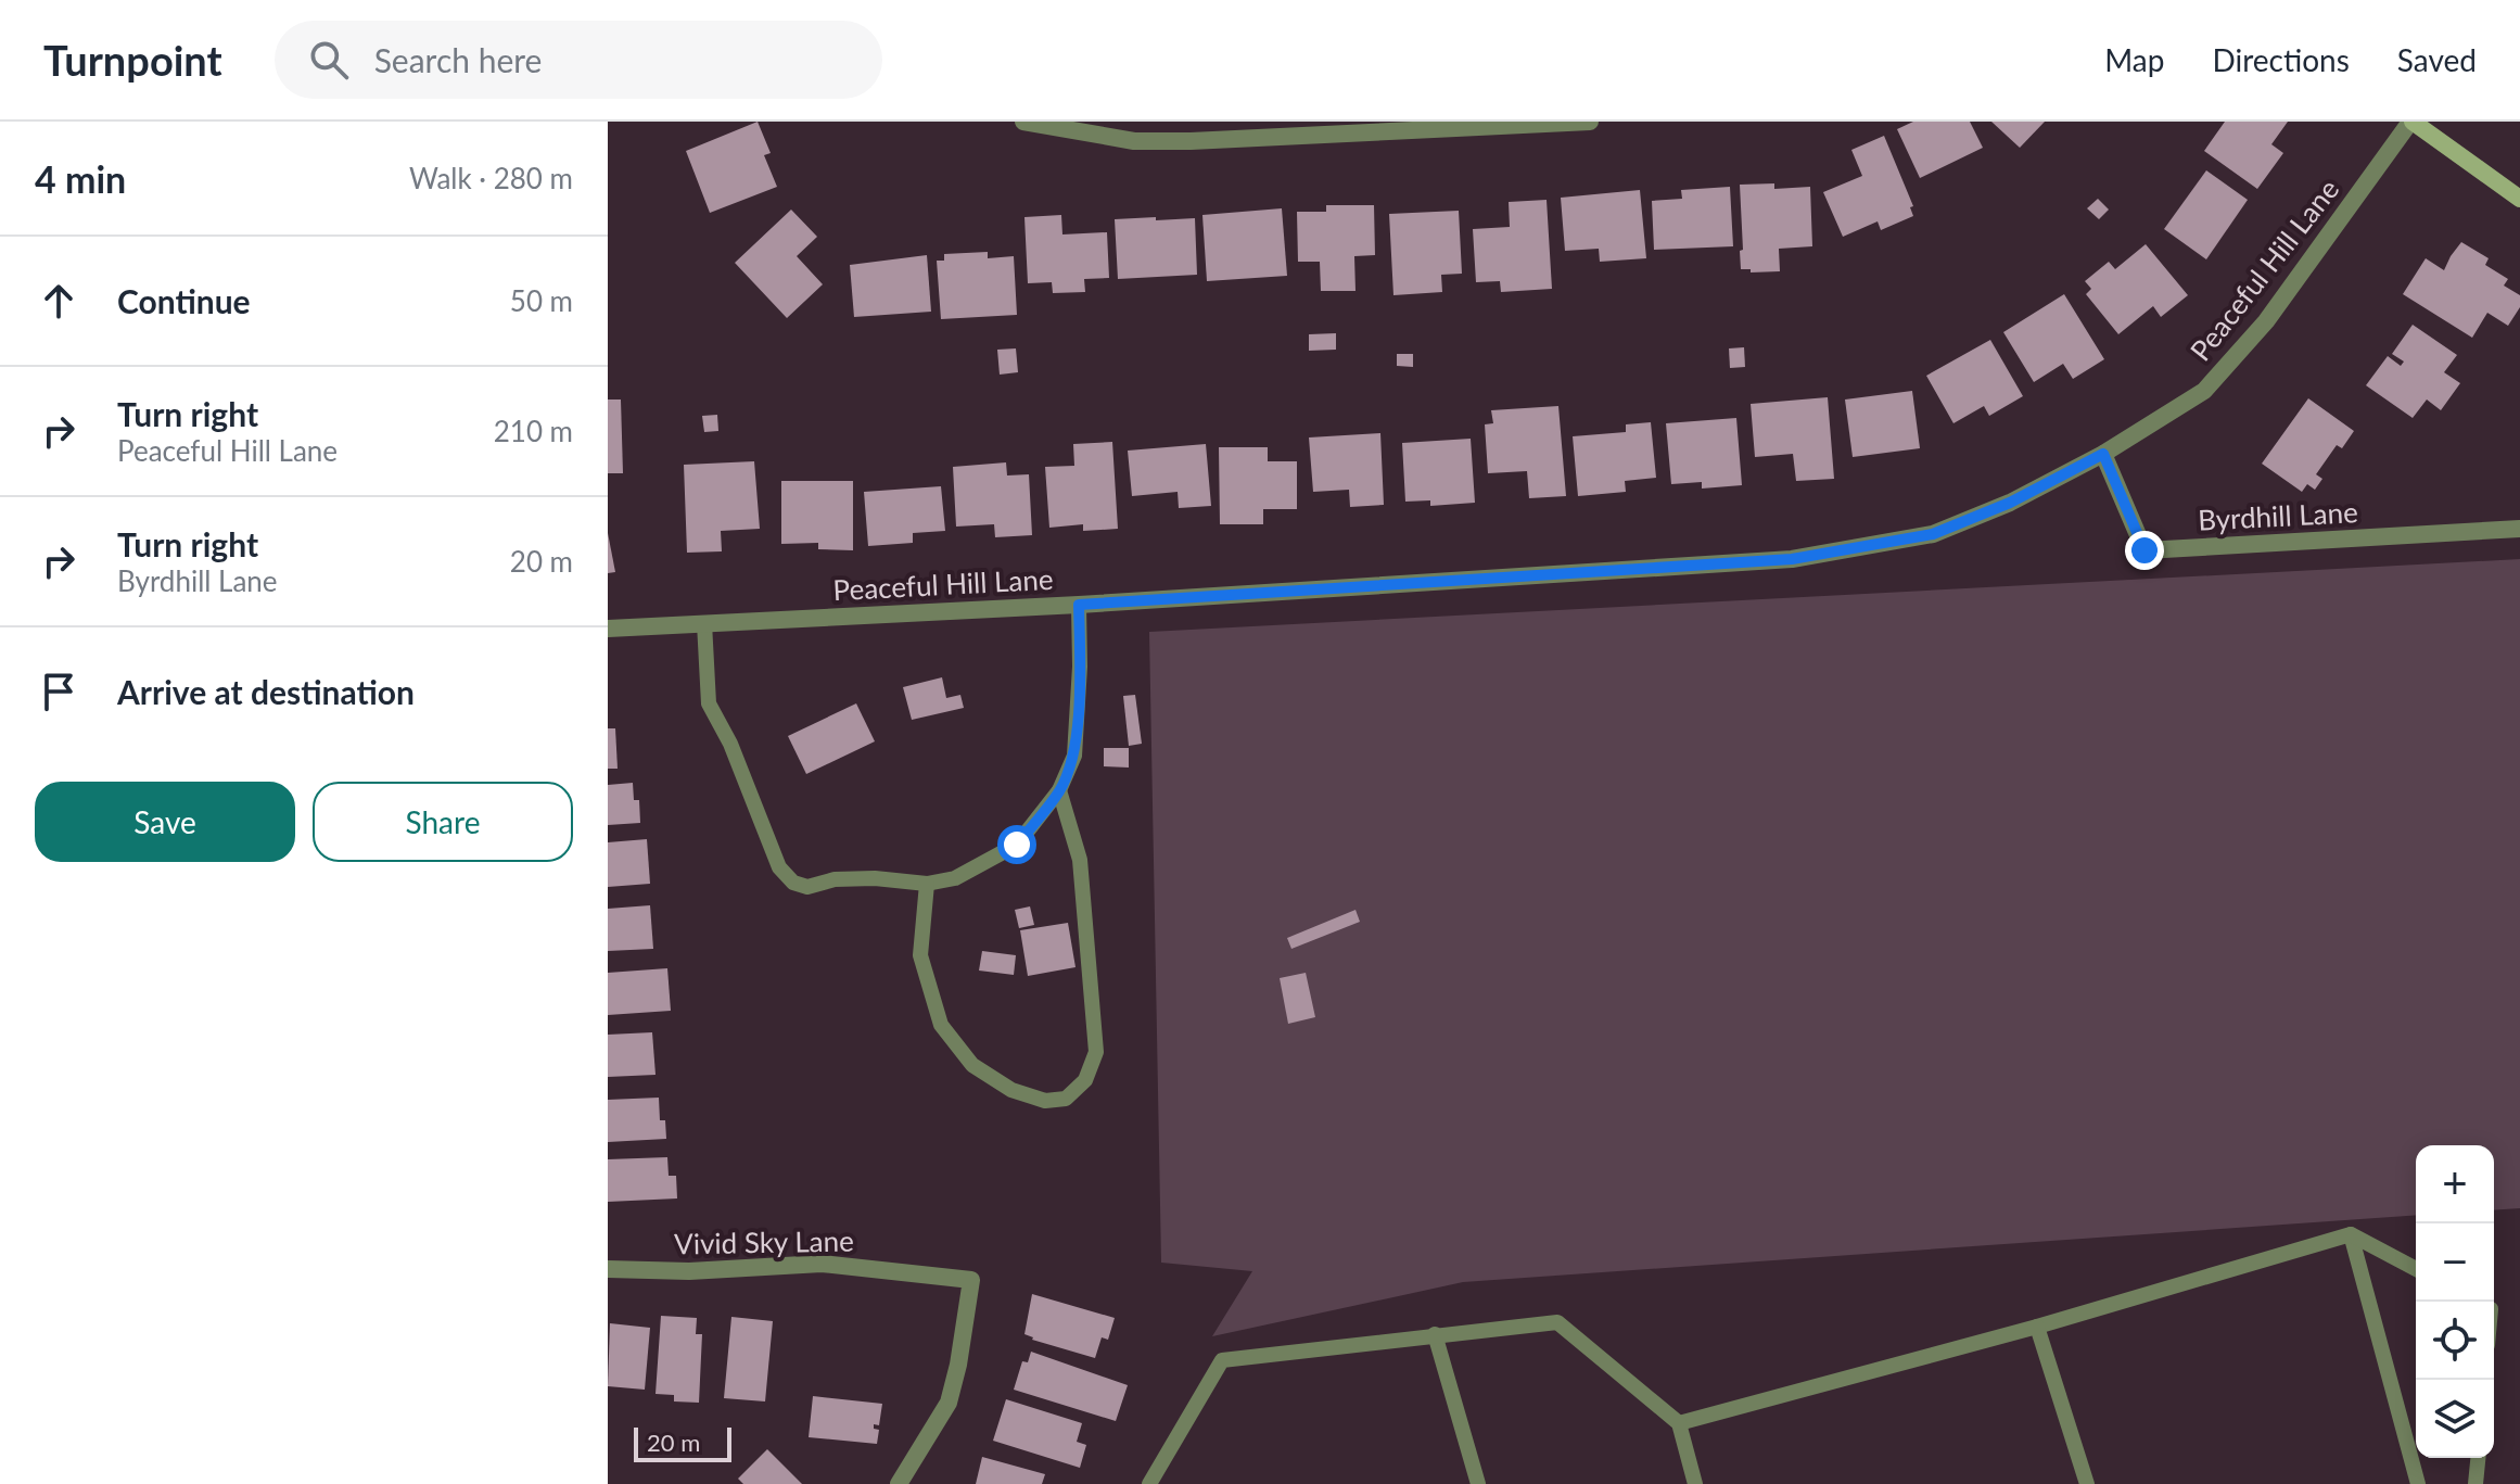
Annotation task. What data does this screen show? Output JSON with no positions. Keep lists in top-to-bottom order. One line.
{"streets":{"street":["Peaceful Hill Lane","Byrdhill Lane","Vivid Sky Lane"]},"crossings":[["Peaceful Hill Lane","Byrdhill Lane"]],"scale_bar":"20 m","page":{"header":"Turnpoint","search":"Search here","nav":["Map","Directions","Saved"],"heading":["4 min","Walk · 280 m"],"list":[["Continue","50 m"],["Turn right","Peaceful Hill Lane","210 m"],["Turn right","Byrdhill Lane","20 m"],"Arrive at destination"],"buttons":["Save","Share"],"map_buttons":["+","−"],"scale":"20 m"}}
